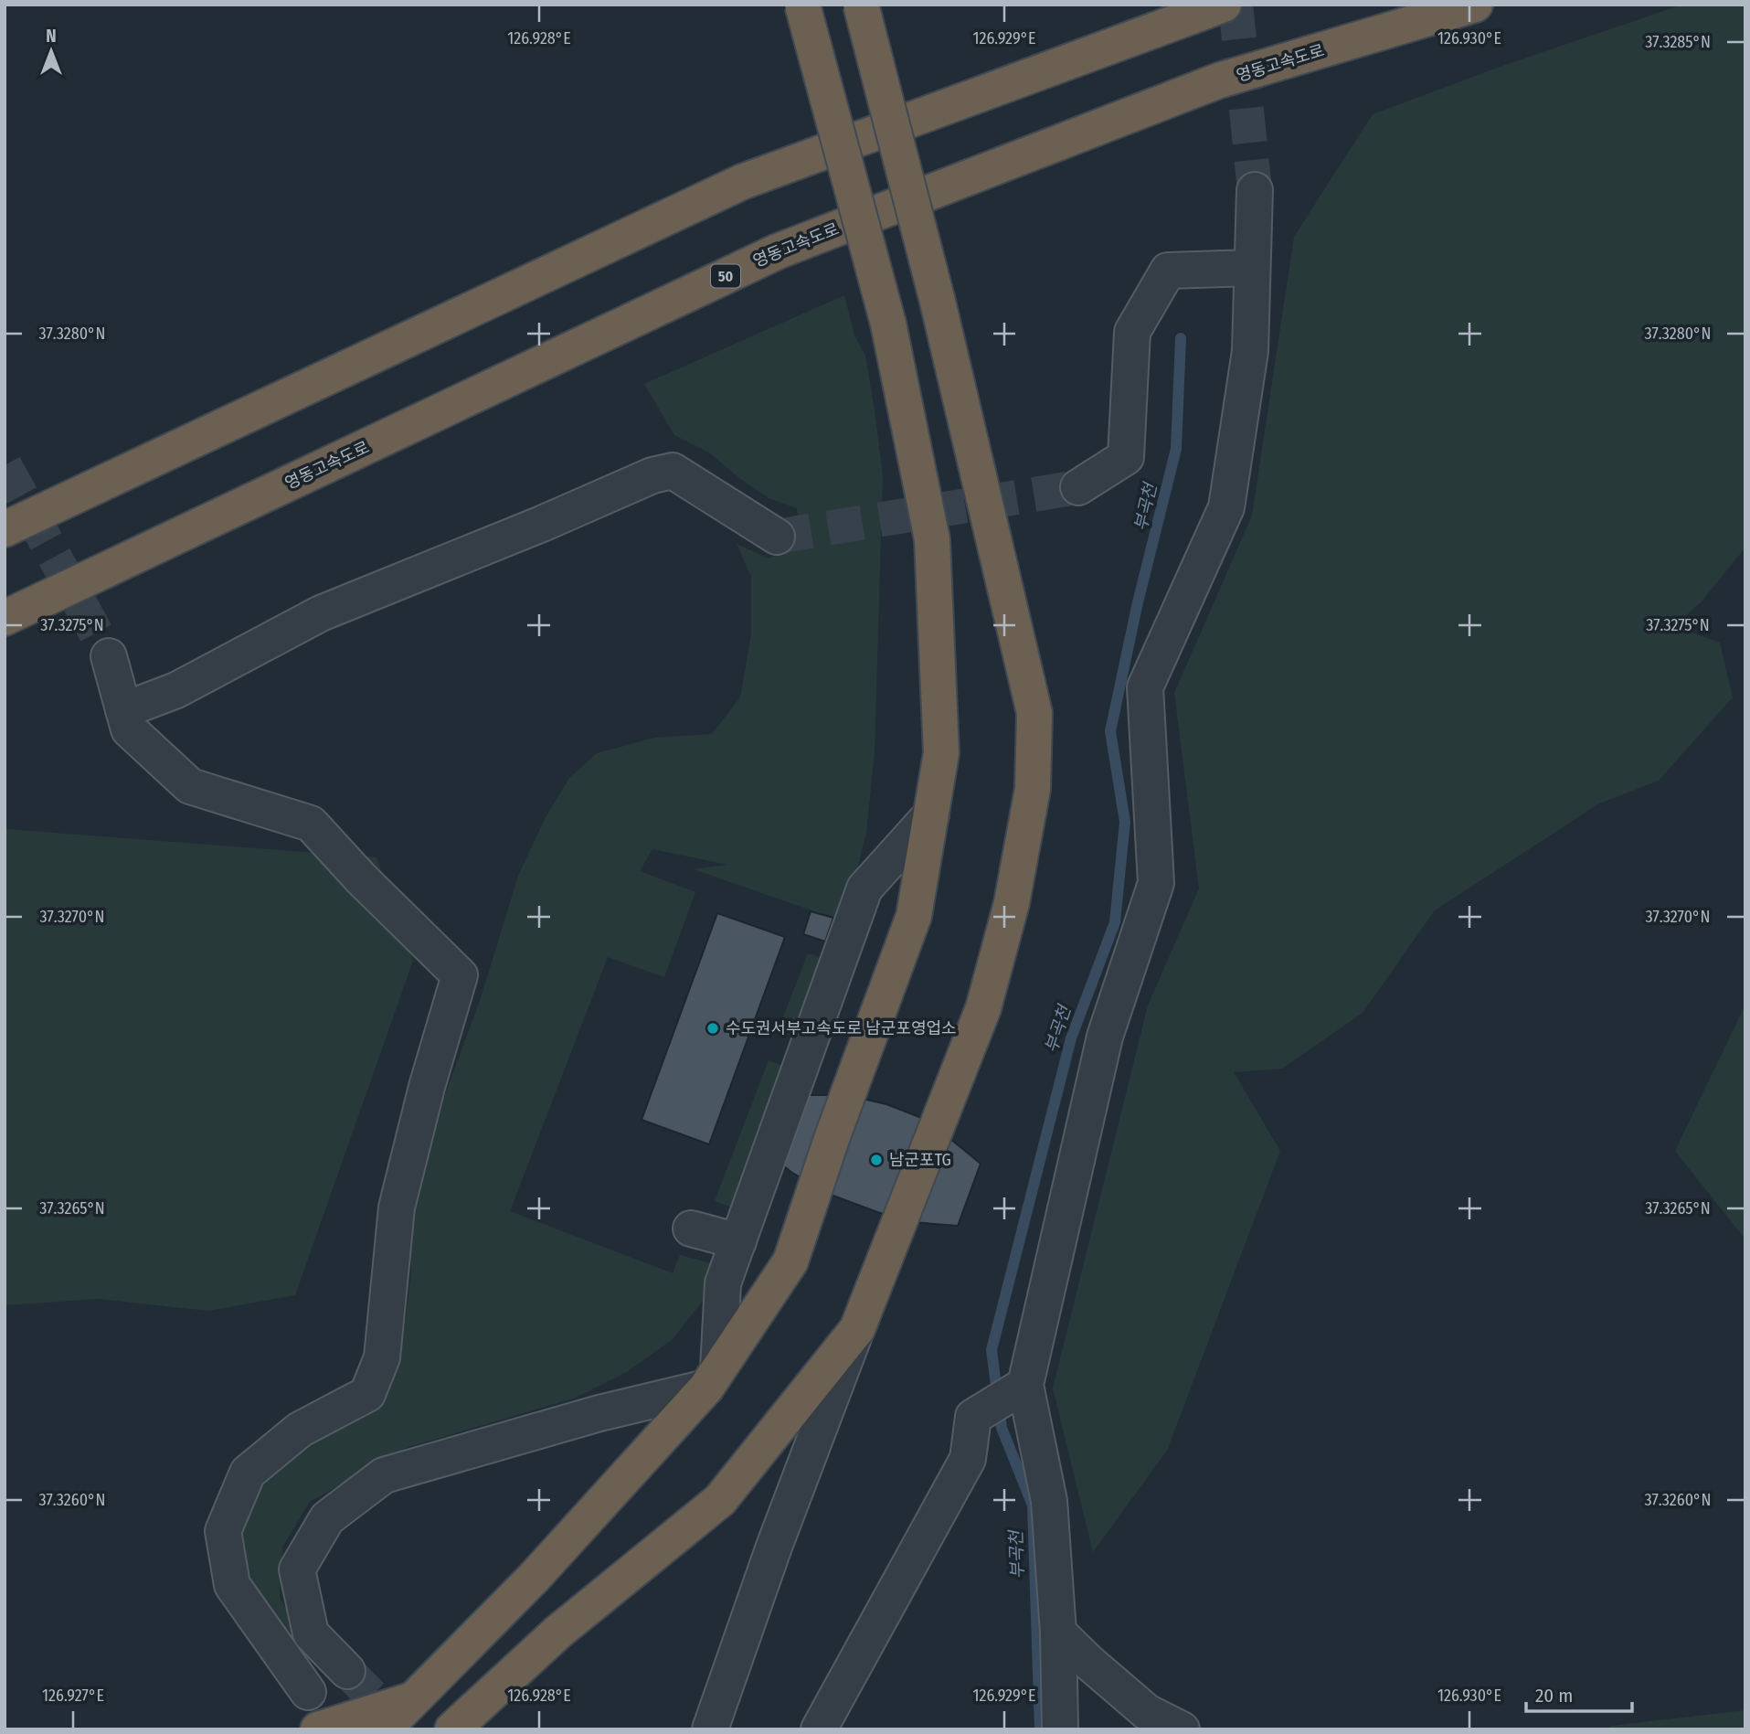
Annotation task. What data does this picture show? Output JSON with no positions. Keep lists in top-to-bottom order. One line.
{"streets":{"highway":["영동고속도로","50"]},"water":["부곡천"],"places":["수도권서부고속도로 남군포영업소","남군포TG"],"scale_bar":"20 m","north":"top","coordinates":["126.928°E","126.929°E","126.930°E","37.3285°N","37.3280°N","37.3275°N","37.3270°N","37.3265°N","37.3260°N","126.927°E"]}
